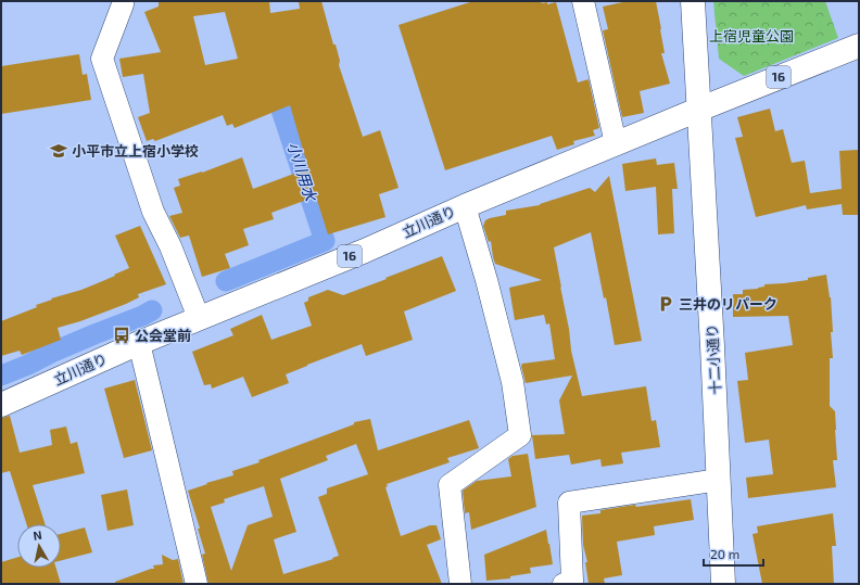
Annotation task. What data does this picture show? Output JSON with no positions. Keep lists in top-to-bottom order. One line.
{"streets":{"main road":["16","立川通り","十二小通り"]},"crossings":[["立川通り","十二小通り"]],"water":["小川用水"],"parks":["上宿児童公園"],"places":{"school or university":["小平市立上宿小学校"],"parking":["三井のリパーク"],"bus stop":["公会堂前"]},"scale_bar":"20 m","north":"top"}
